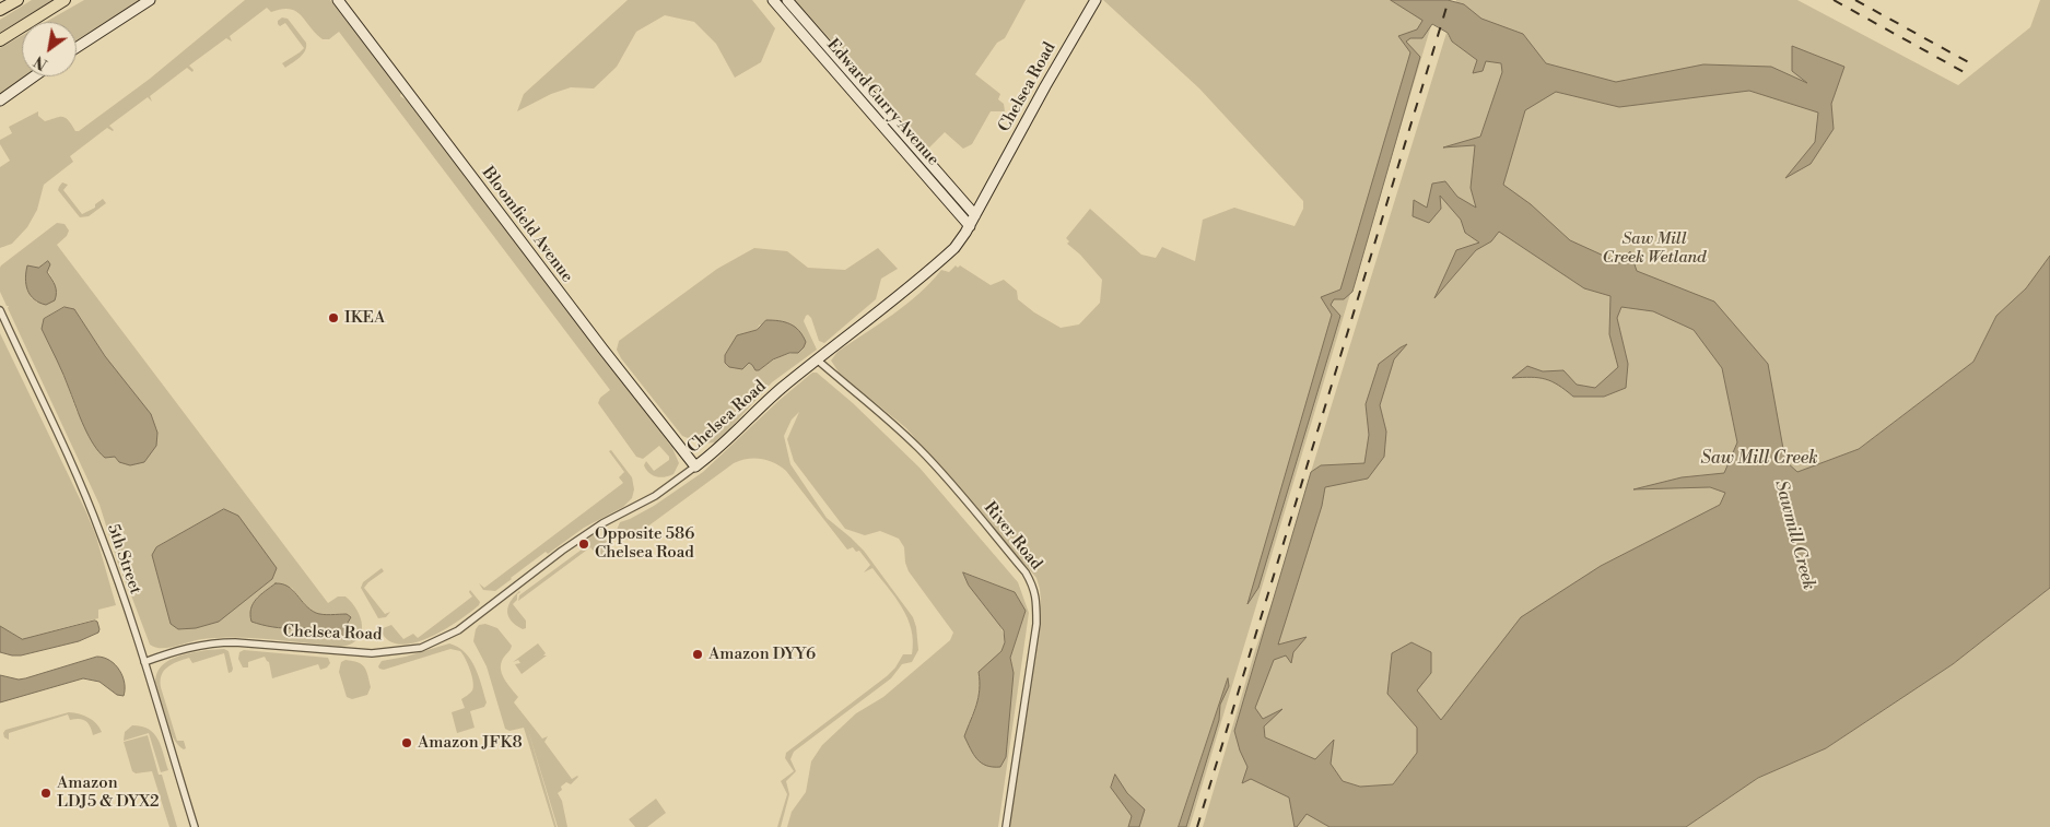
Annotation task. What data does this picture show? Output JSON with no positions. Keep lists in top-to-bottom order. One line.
{"streets":{"street":["Chelsea Road","Edward Curry Avenue","Bloomfield Avenue","River Road","5th Street"]},"crossings":[["Chelsea Road","Edward Curry Avenue"],["Chelsea Road","Bloomfield Avenue"],["Chelsea Road","River Road"],["Chelsea Road","5th Street"]],"water":["Saw Mill Creek","Sawmill Creek"],"parks":["Saw Mill Creek Wetland"],"places":["IKEA","Opposite 586 Chelsea Road","Amazon DYY6","Amazon JFK8","Amazon LDJ5 & DYX2"],"north":"bottom left"}
